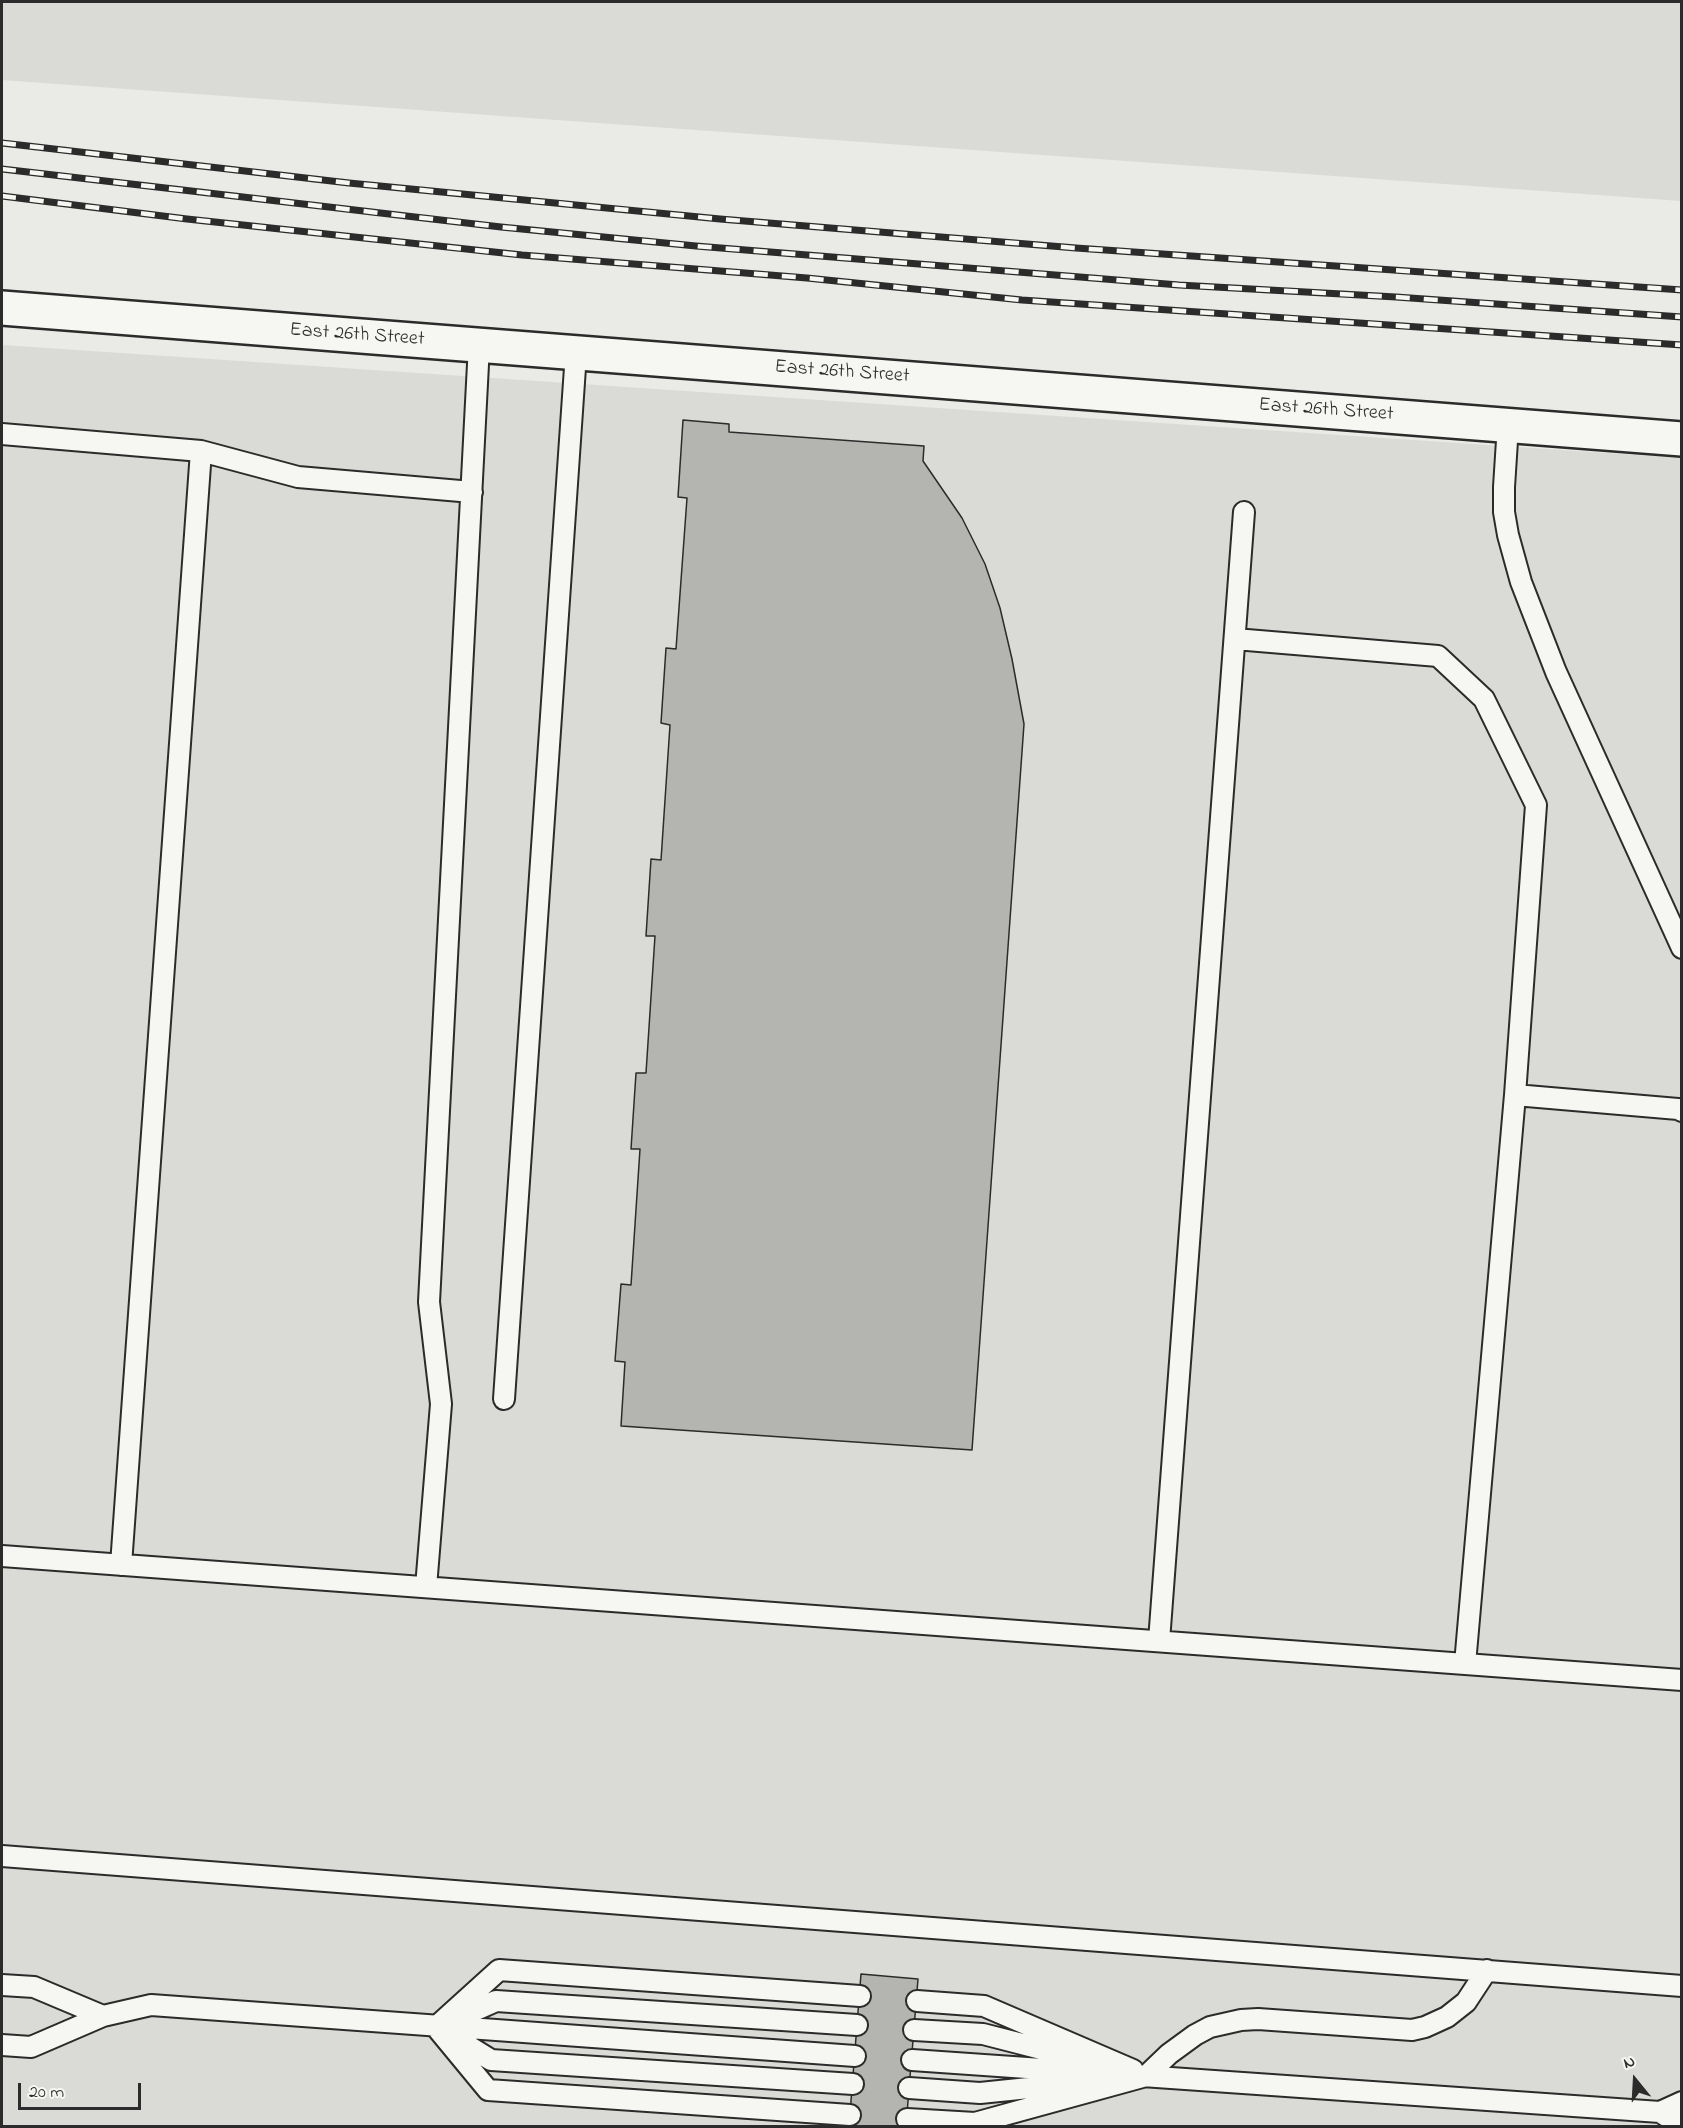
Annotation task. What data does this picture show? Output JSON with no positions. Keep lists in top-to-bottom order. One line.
{"streets":{"street":["East 26th Street"]},"scale_bar":"20 m","north":"top"}
